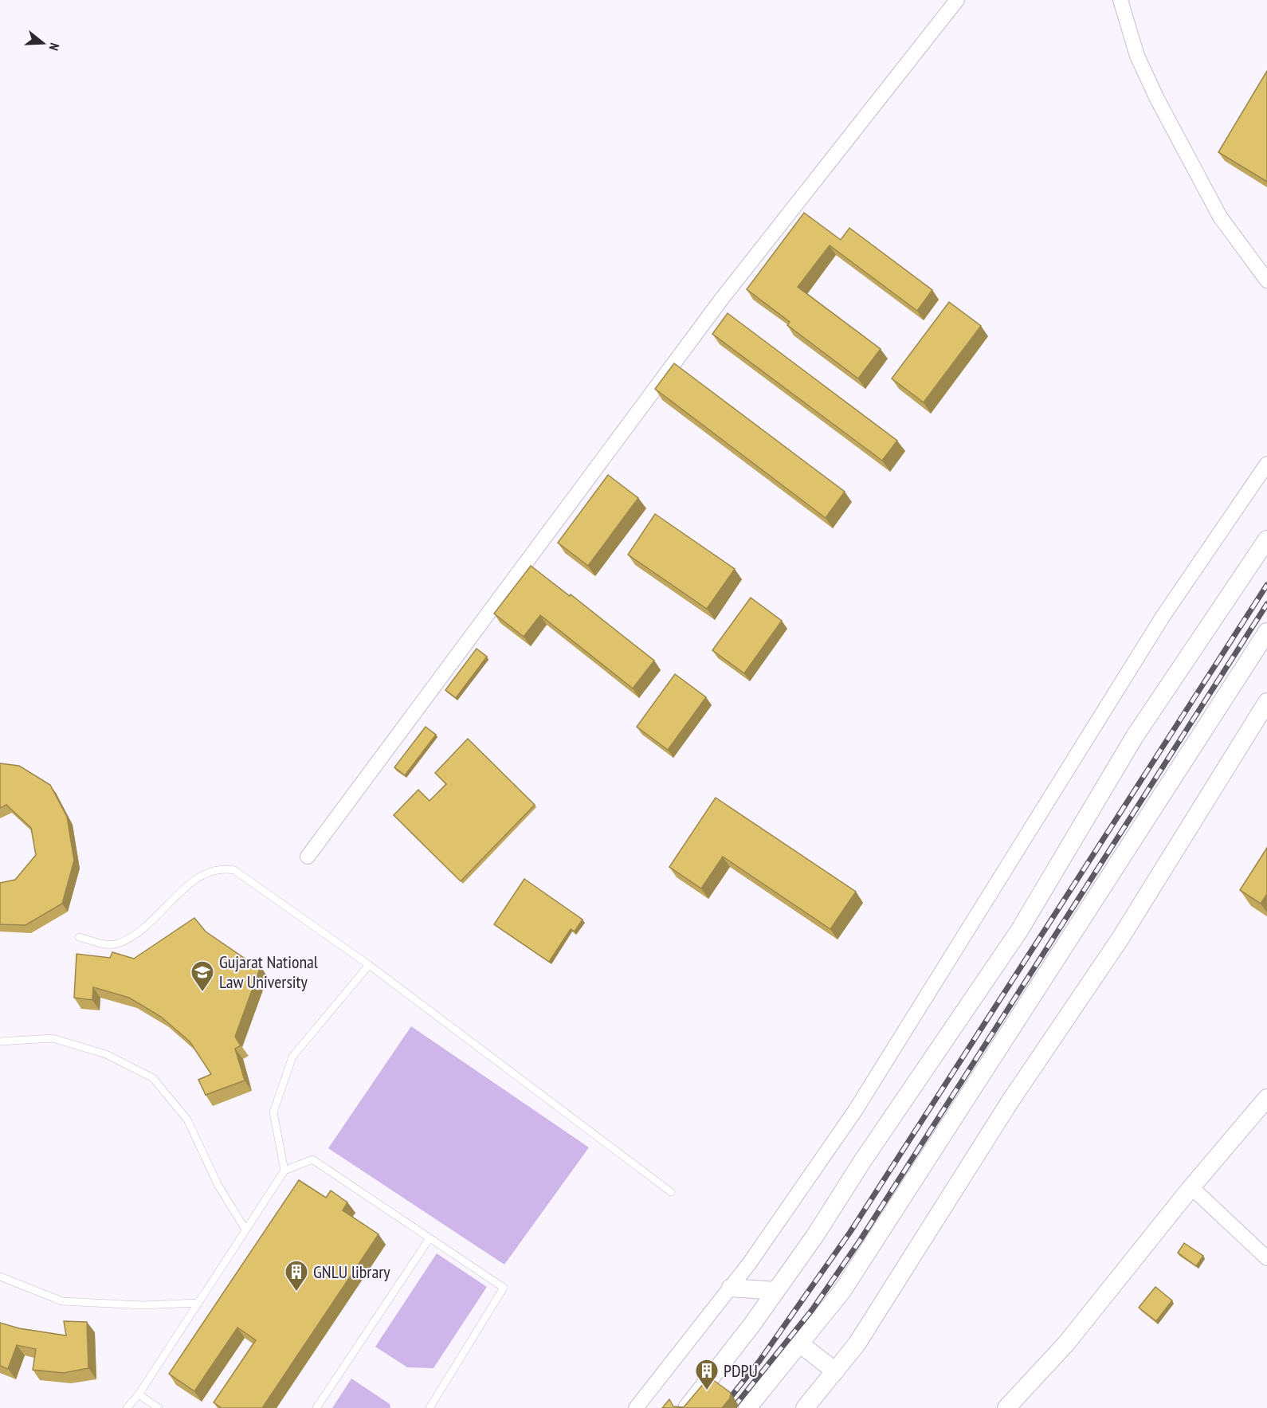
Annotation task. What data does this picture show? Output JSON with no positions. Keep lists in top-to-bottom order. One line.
{"places":{"school or university":["Gujarat National Law University"],"building":["GNLU library","PDPU"]},"north":"right"}
